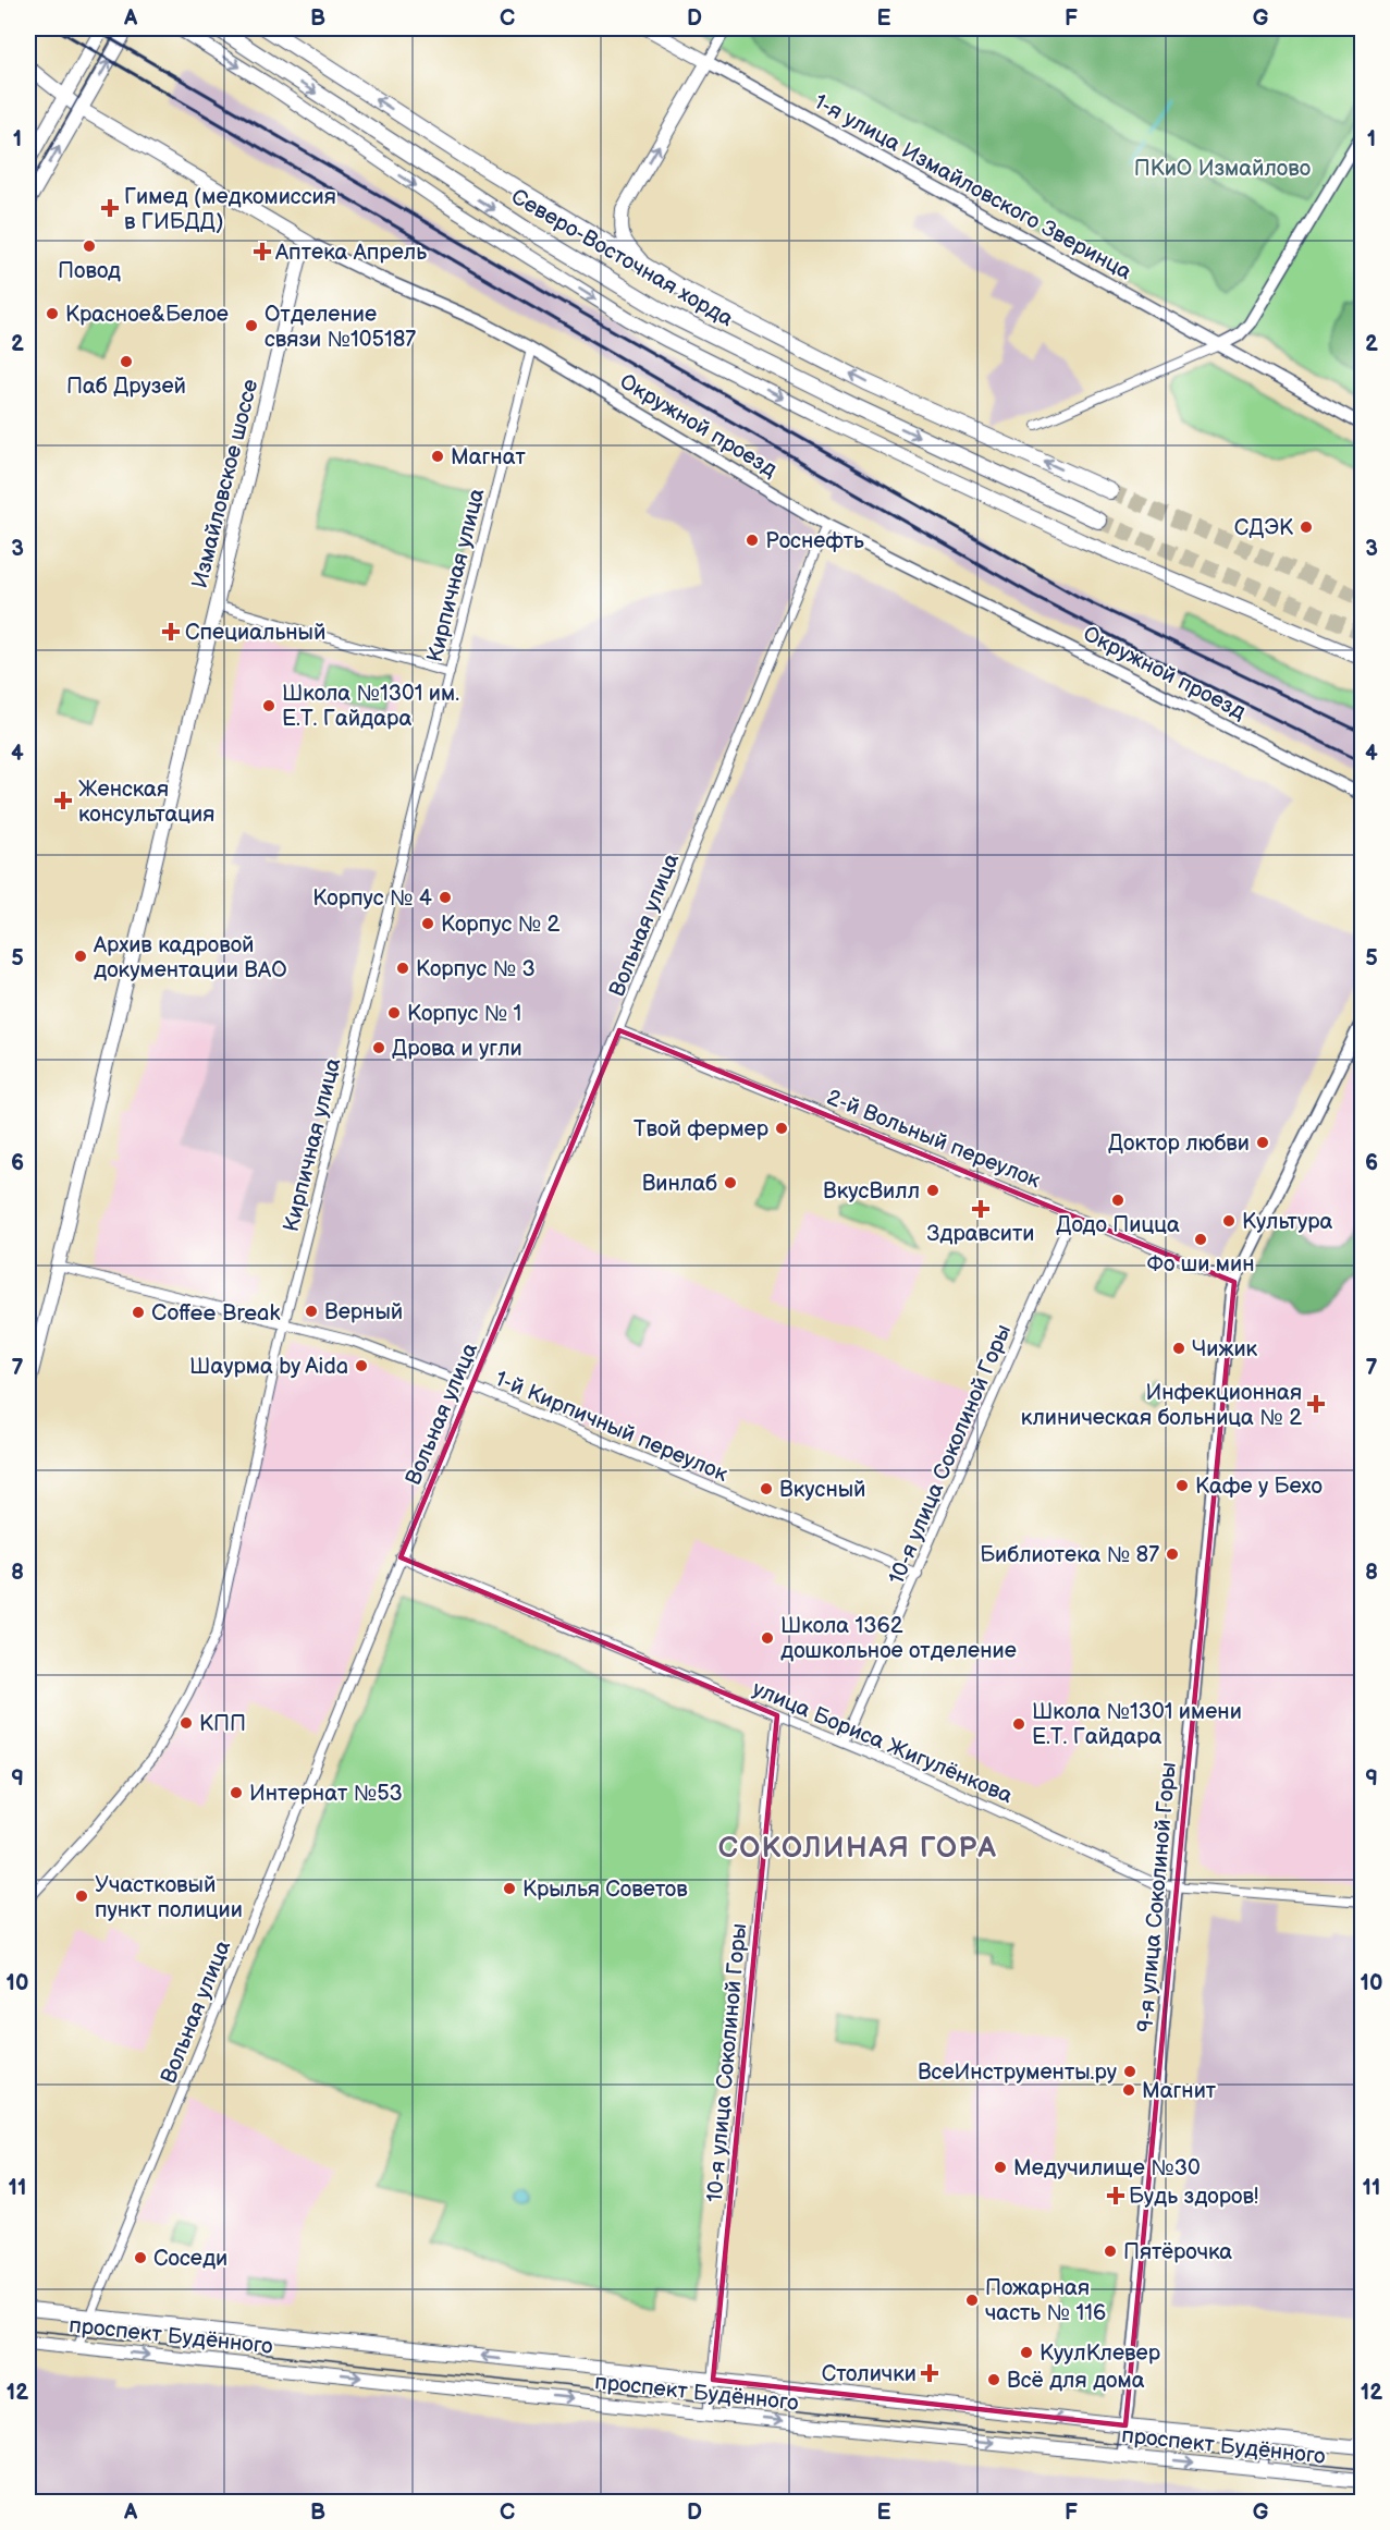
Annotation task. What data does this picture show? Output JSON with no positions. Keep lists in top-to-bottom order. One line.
{"streets":{"main road":["Северо-Восточная хорда","Окружной проезд","Измайловское шоссе","проспект Будённого"],"street":["1-я улица Измайловского Зверинца","Кирпичная улица","Вольная улица","2-й Вольный переулок","1-й Кирпичный переулок","10-я улица Соколиной Горы","улица Бориса Жигулёнкова","9-я улица Соколиной Горы"]},"crossings":[["Окружной проезд","Измайловское шоссе"],["Окружной проезд","Кирпичная улица"],["Окружной проезд","Вольная улица"],["Измайловское шоссе","1-й Кирпичный переулок"],["Кирпичная улица","1-й Кирпичный переулок"],["Вольная улица","2-й Вольный переулок"],["Вольная улица","1-й Кирпичный переулок"],["Вольная улица","улица Бориса Жигулёнкова"],["Вольная улица","проспект Будённого"],["2-й Вольный переулок","10-я улица Соколиной Горы"],["2-й Вольный переулок","9-я улица Соколиной Горы"],["1-й Кирпичный переулок","10-я улица Соколиной Горы"],["10-я улица Соколиной Горы","улица Бориса Жигулёнкова"],["10-я улица Соколиной Горы","проспект Будённого"],["улица Бориса Жигулёнкова","9-я улица Соколиной Горы"],["9-я улица Соколиной Горы","проспект Будённого"]],"districts":["СОКОЛИНАЯ ГОРА"],"parks":["ПКиО Измайлово"],"places":{"health":["Гимед (медкомиссия в ГИБДД)","Аптека Апрель","Специальный","Женская консультация","Здравсити","Инфекционная клиническая больница № 2","Будь здоров!","Столички"],"other":["Повод","Красное&Белое","Отделение связи №105187","Паб Друзей","Магнат","СДЭК","Роснефть","Школа №1301 им. Е.Т. Гайдара","Корпус № 4","Корпус № 2","Архив кадровой документации ВАО","Корпус № 3","Корпус № 1","Дрова и угли","Твой фермер","Доктор любви","Винлаб","ВкусВилл","Додо Пицца","Культура","Фо ши мин","Верный","Coffee Break","Чижик","Шаурма by Aida","Кафе у Бехо","Вкусный","Библиотека № 87","Школа 1362 дошкольное отделение","КПП","Школа №1301 имени Е.Т. Гайдара","Интернат №53","Крылья Советов","Участковый пункт полиции","ВсеИнструменты.ру","Магнит","Медучилище №30","Пятёрочка","Соседи","Пожарная часть № 116","КуулКлевер","Всё для дома"]},"grid":{"columns":["A","B","C","D","E","F","G"],"rows":["1","2","3","4","5","6","7","8","9","10","11","12"]}}
